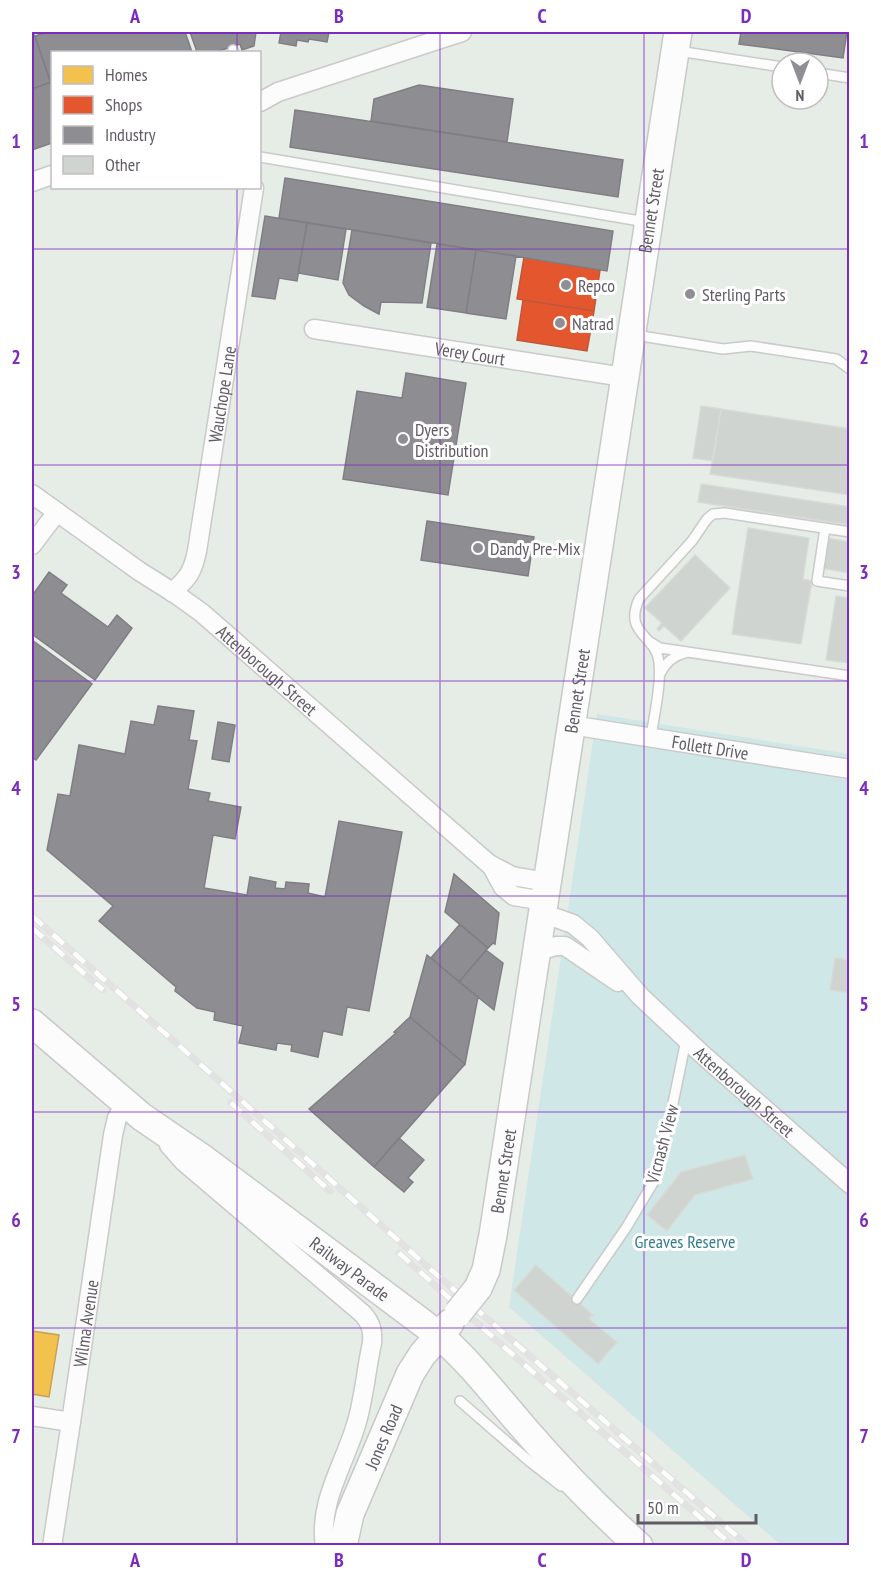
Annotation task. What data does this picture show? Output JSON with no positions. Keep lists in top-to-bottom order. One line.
{"streets":{"main road":["Bennet Street","Railway Parade","Jones Road"],"street":["Verey Court","Wauchope Lane","Attenborough Street","Follett Drive","Wilma Avenue"],"lane":["Vicnash View"]},"crossings":[["Bennet Street","Verey Court"],["Bennet Street","Attenborough Street"],["Bennet Street","Follett Drive"],["Bennet Street","Railway Parade"],["Bennet Street","Jones Road"],["Wauchope Lane","Attenborough Street"],["Attenborough Street","Vicnash View"],["Railway Parade","Wilma Avenue"],["Railway Parade","Jones Road"]],"parks":["Greaves Reserve"],"places":["Repco","Sterling Parts","Natrad","Dyers Distribution","Dandy Pre-Mix"],"legend":["Homes","Shops","Industry","Other"],"scale_bar":"50 m","north":"bottom","grid":{"columns":["A","B","C","D"],"rows":["1","2","3","4","5","6","7"]}}
